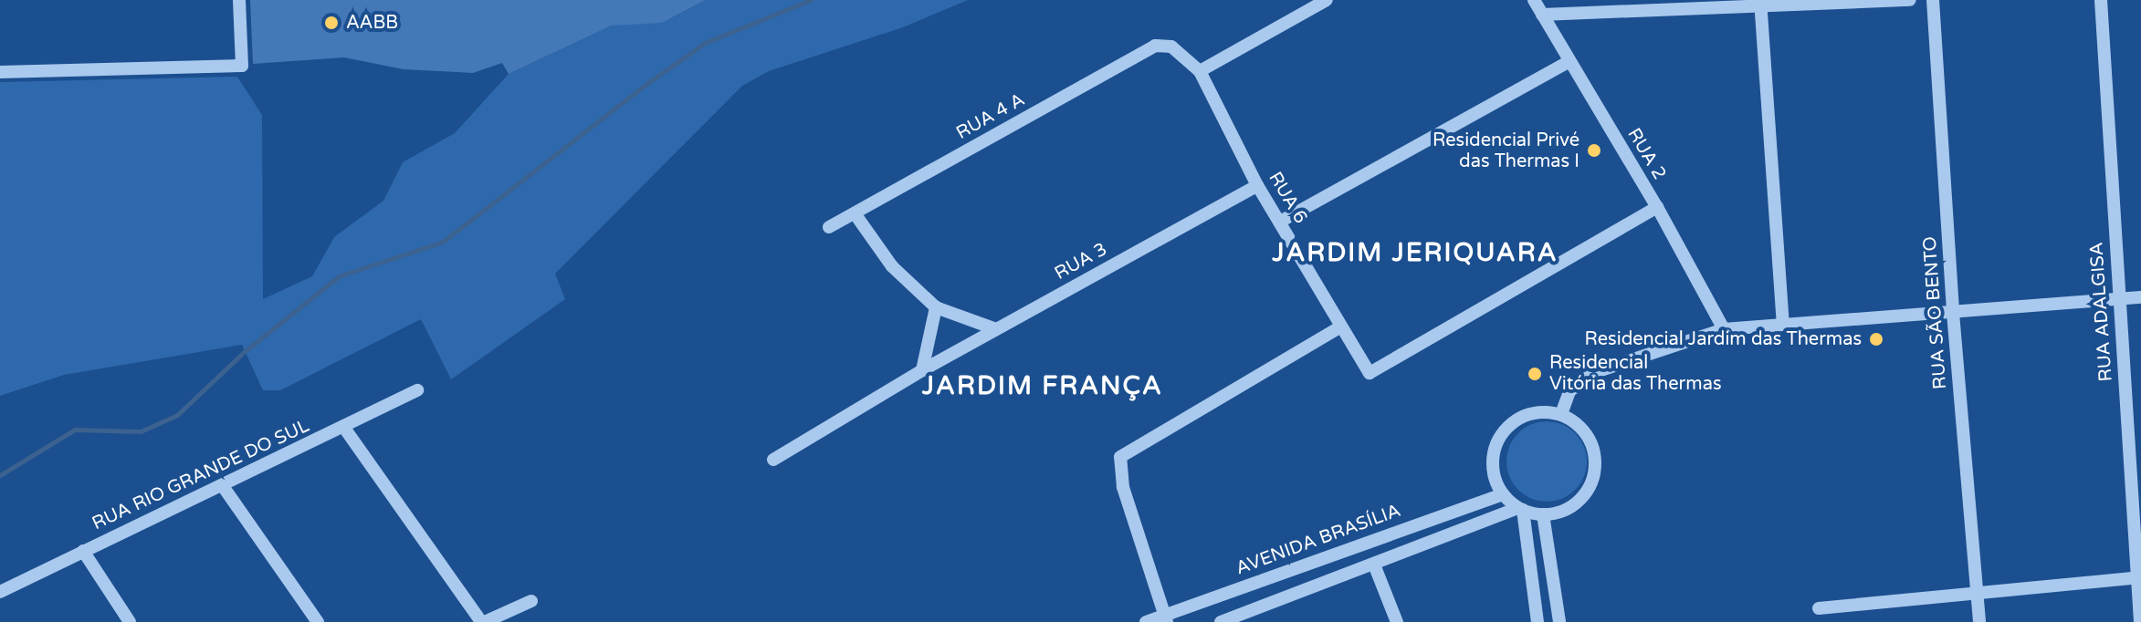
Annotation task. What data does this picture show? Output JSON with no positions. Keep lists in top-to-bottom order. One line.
{"streets":{"street":["RUA 4 A","RUA 2","RUA 6","RUA 3","RUA ADALGISA","RUA SÃO BENTO","RUA RIO GRANDE DO SUL","AVENIDA BRASÍLIA"]},"crossings":[["RUA 4 A","RUA 6"],["RUA 2","RUA 6"],["RUA 6","RUA 3"]],"districts":["JARDIM JERIQUARA","JARDIM FRANÇA"],"places":["AABB","Residencial Privé das Thermas I","Residencial Jardim das Thermas","Residencial Vitória das Thermas"]}
